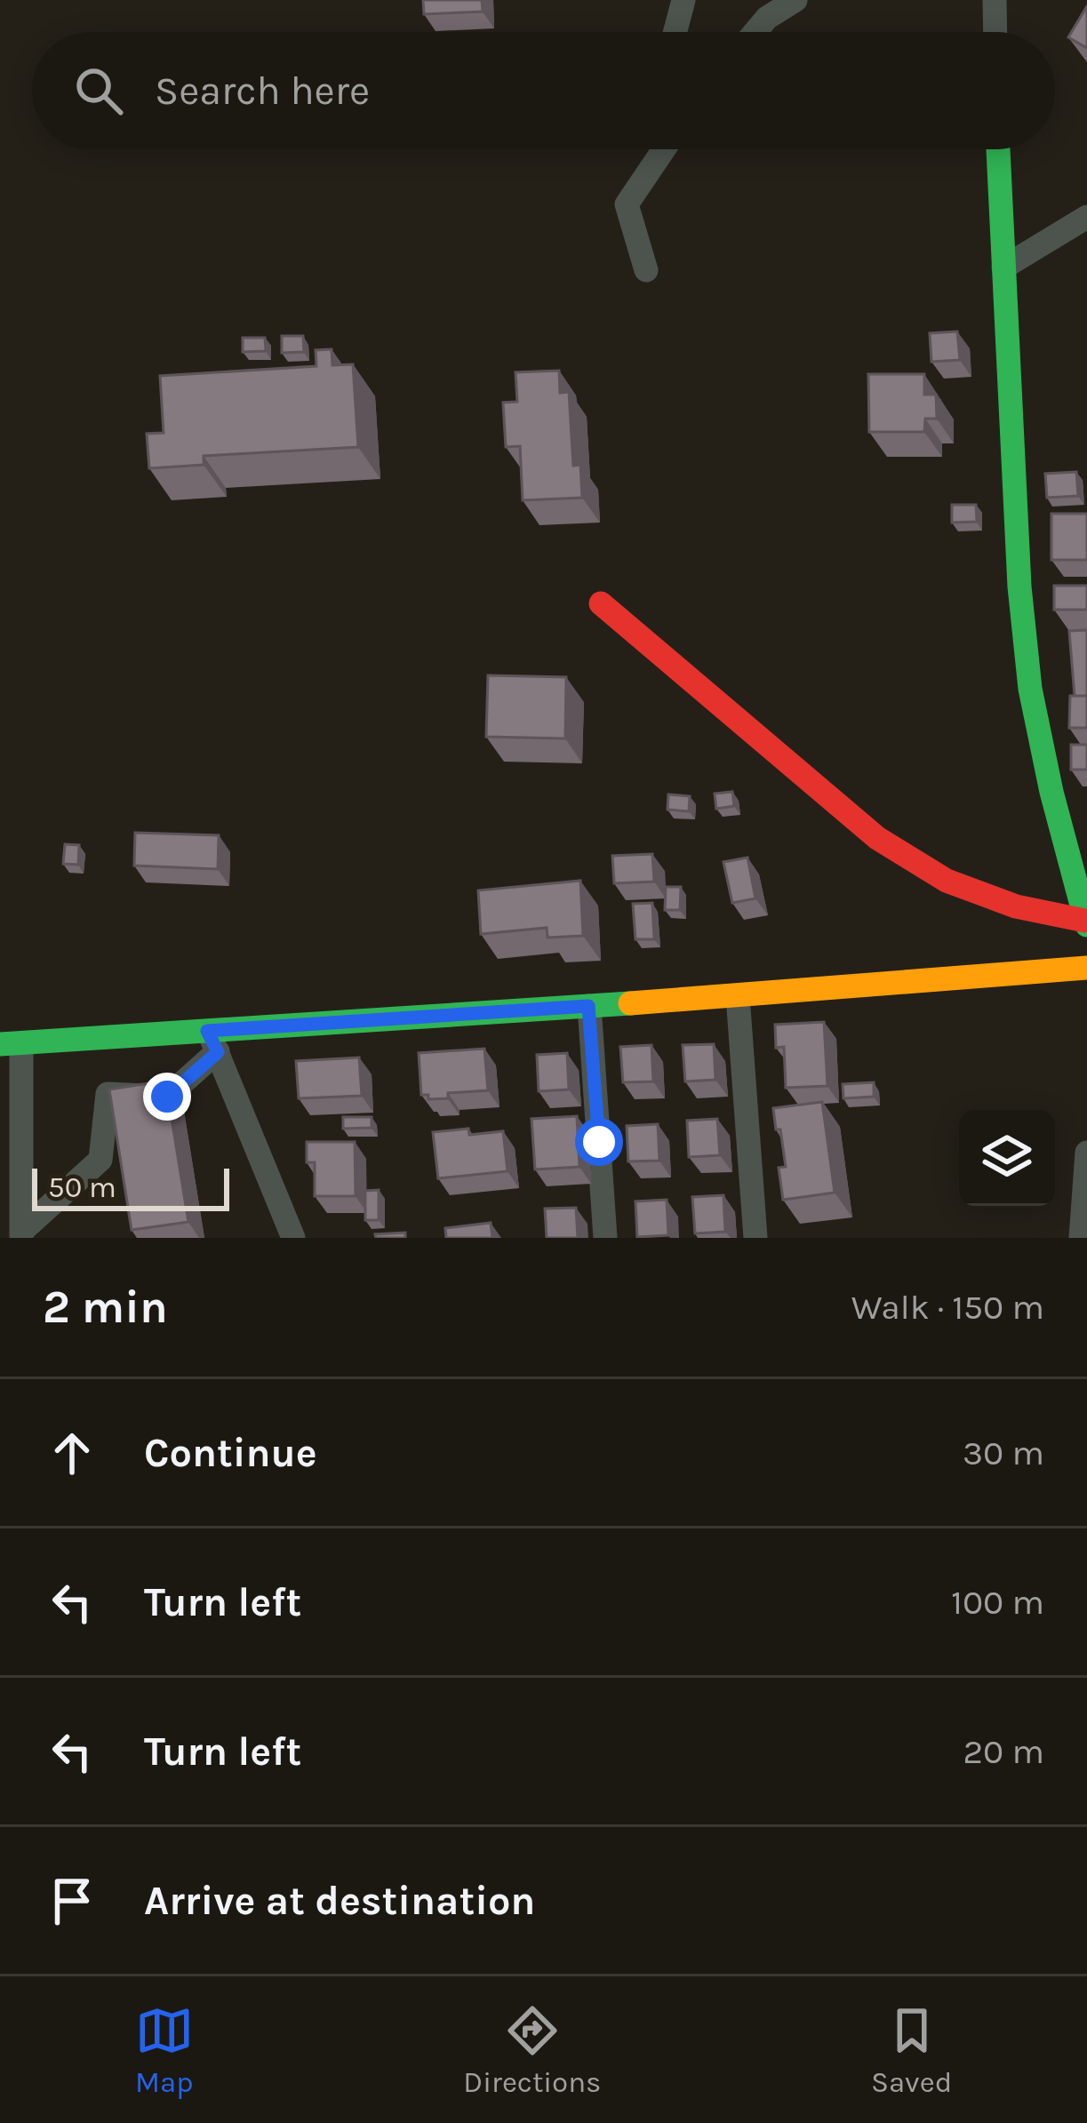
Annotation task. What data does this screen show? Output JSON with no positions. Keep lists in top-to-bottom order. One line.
{"scale_bar":"50 m","page":{"search":"Search here","scale":"50 m","heading":["2 min","Walk · 150 m"],"list":[["Continue","30 m"],["Turn left","100 m"],["Turn left","20 m"],"Arrive at destination"],"nav":["Map","Directions","Saved"]}}
